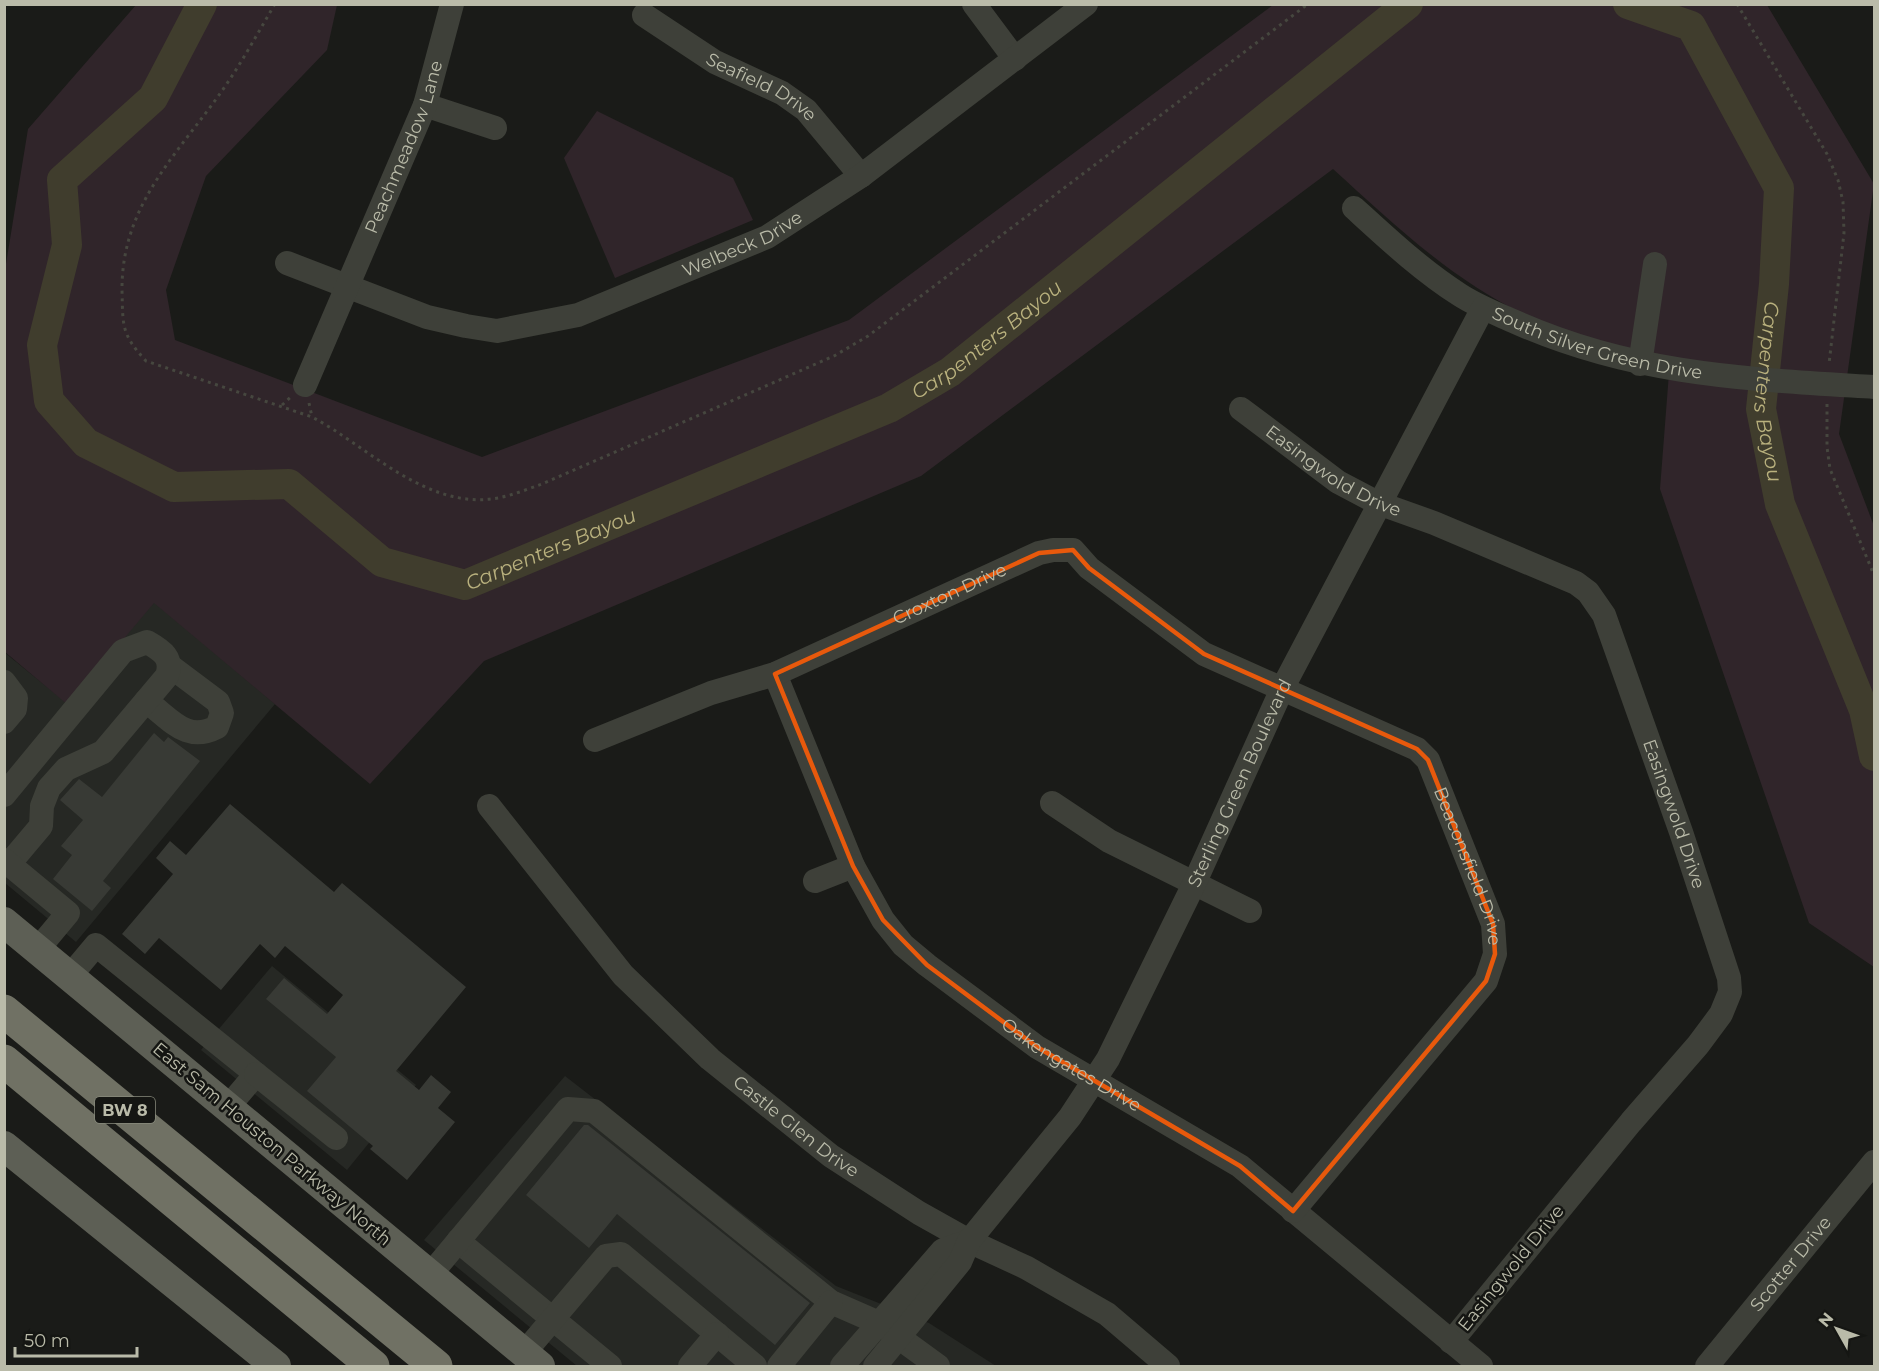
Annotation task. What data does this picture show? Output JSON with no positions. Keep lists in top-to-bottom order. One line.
{"streets":{"highway":["BW 8"],"main road":["East Sam Houston Parkway North"],"street":["Seafield Drive","Peachmeadow Lane","Welbeck Drive","South Silver Green Drive","Easingwold Drive","Croxton Drive","Sterling Green Boulevard","Beaconsfield Drive","Oakengates Drive","Castle Glen Drive","Scotter Drive"]},"crossings":[["Seafield Drive","Welbeck Drive"],["Peachmeadow Lane","Welbeck Drive"],["South Silver Green Drive","Sterling Green Boulevard"],["Easingwold Drive","Sterling Green Boulevard"],["Easingwold Drive","Oakengates Drive"],["Croxton Drive","Sterling Green Boulevard"],["Croxton Drive","Beaconsfield Drive"],["Croxton Drive","Oakengates Drive"],["Sterling Green Boulevard","Beaconsfield Drive"],["Sterling Green Boulevard","Oakengates Drive"],["Sterling Green Boulevard","Castle Glen Drive"],["Beaconsfield Drive","Oakengates Drive"]],"water":["Carpenters Bayou"],"scale_bar":"50 m","north":"top left"}
